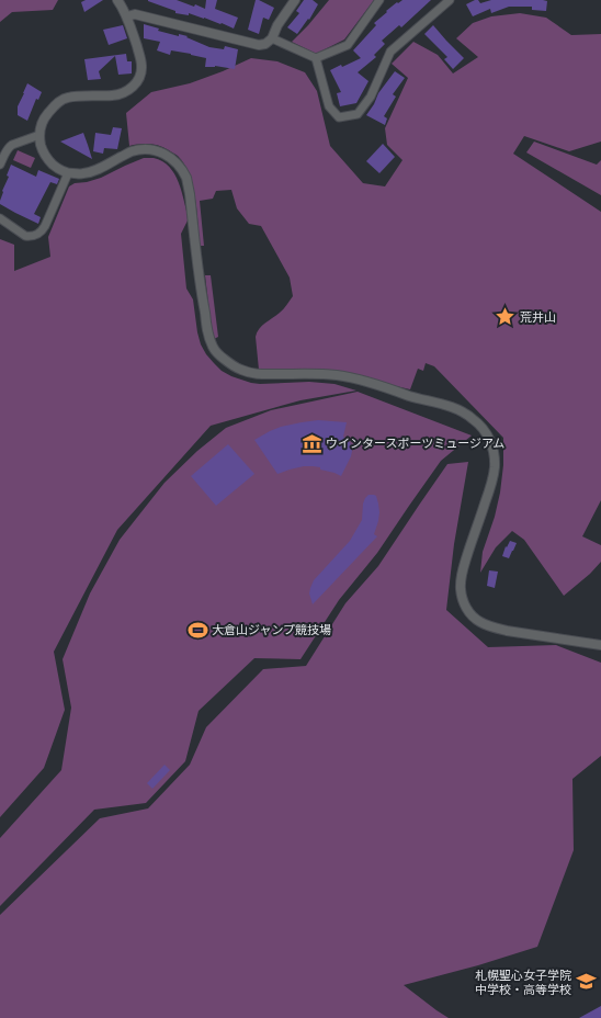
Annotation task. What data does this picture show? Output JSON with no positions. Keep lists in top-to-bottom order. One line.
{"places":{"place":["荒井山"],"museum":["ウインタースポーツミュージアム"],"sports":["大倉山ジャンプ競技場"],"school or university":["札幌聖心女子学院 中学校・高等学校"]}}
